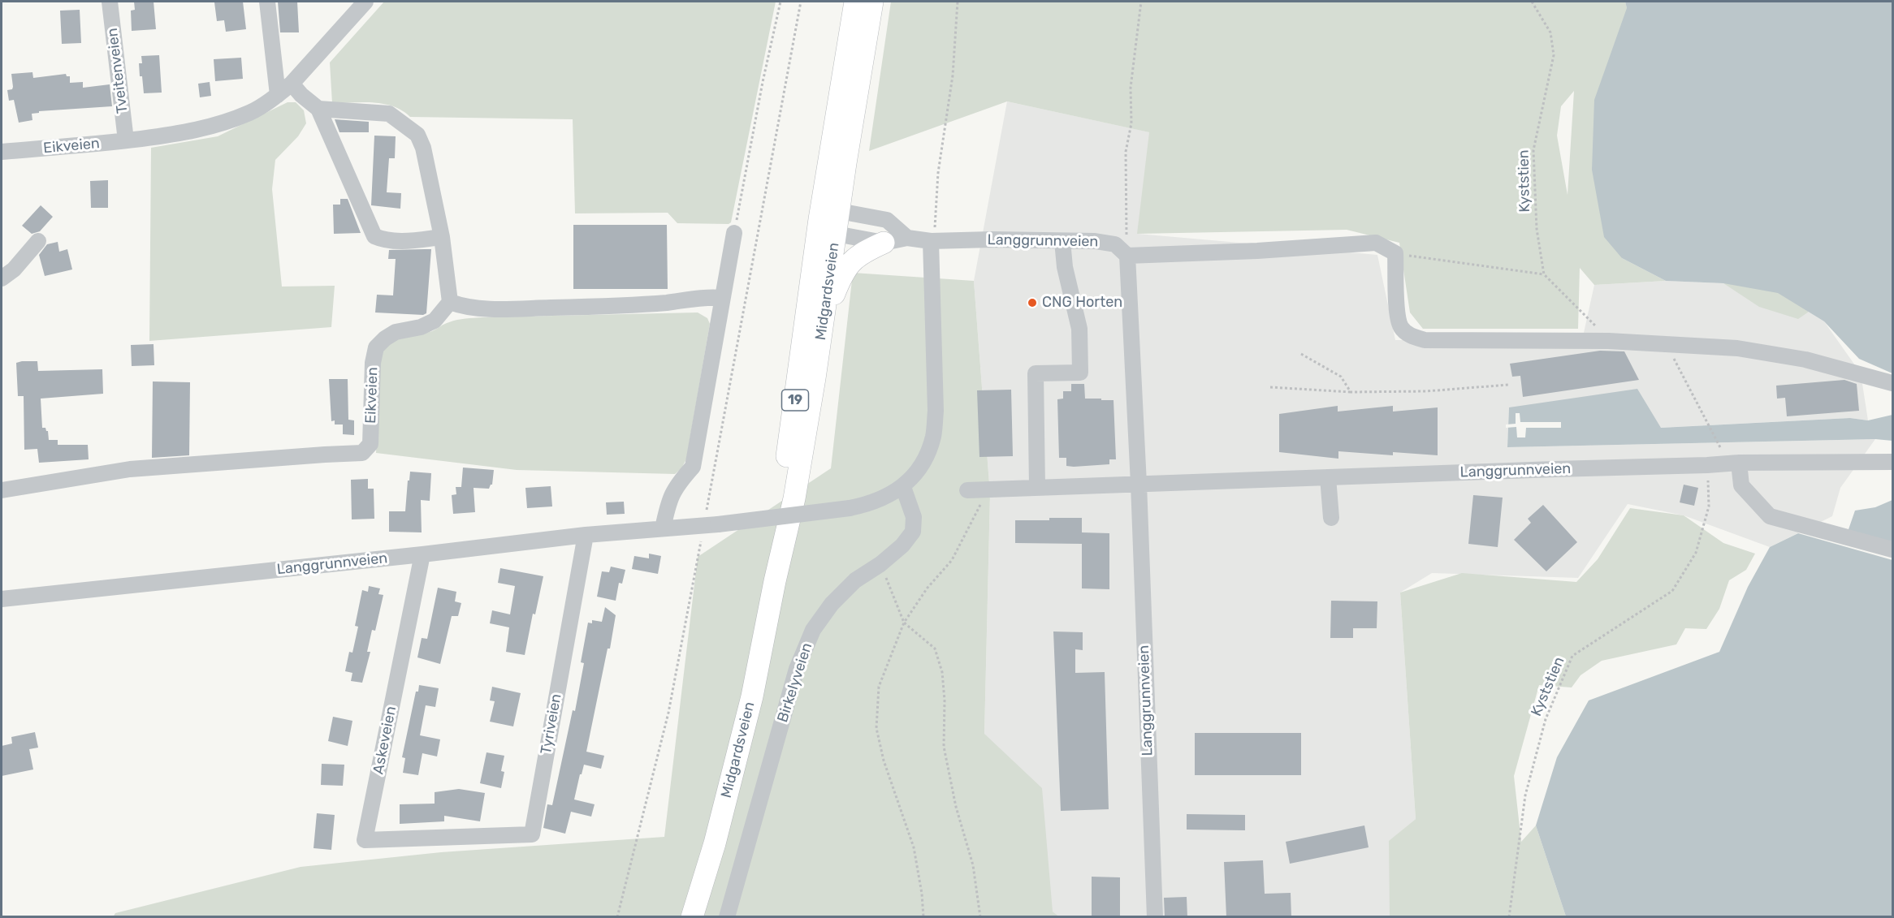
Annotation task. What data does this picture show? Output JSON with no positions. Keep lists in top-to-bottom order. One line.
{"streets":{"highway":["Midgardsveien","19"],"street":["Tveitenveien","Eikveien","Langgrunnveien","Birkelyveien","Tyriveien","Askeveien"],"path":["Kyststien"]},"crossings":[["Tveitenveien","Eikveien"],["Kyststien","Langgrunnveien"],["Langgrunnveien","Midgardsveien"],["Langgrunnveien","19"],["Langgrunnveien","Birkelyveien"],["Langgrunnveien","Tyriveien"],["Langgrunnveien","Askeveien"],["Midgardsveien","19"],["Tyriveien","Askeveien"]],"places":["CNG Horten"]}
